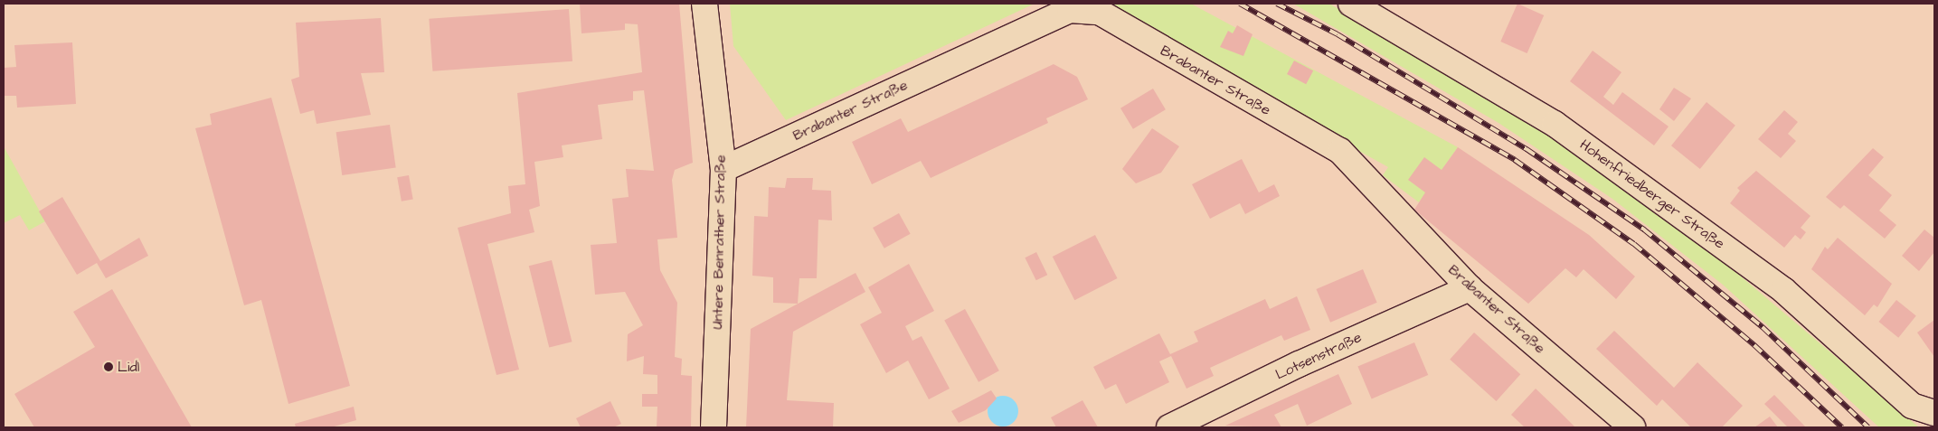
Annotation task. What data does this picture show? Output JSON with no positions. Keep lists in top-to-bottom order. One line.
{"streets":{"street":["Brabanter Straße","Hohenfriedberger Straße","Untere Benrather Straße","Lotsenstraße"]},"crossings":[["Brabanter Straße","Untere Benrather Straße"],["Brabanter Straße","Lotsenstraße"]],"places":["Lidl"]}
